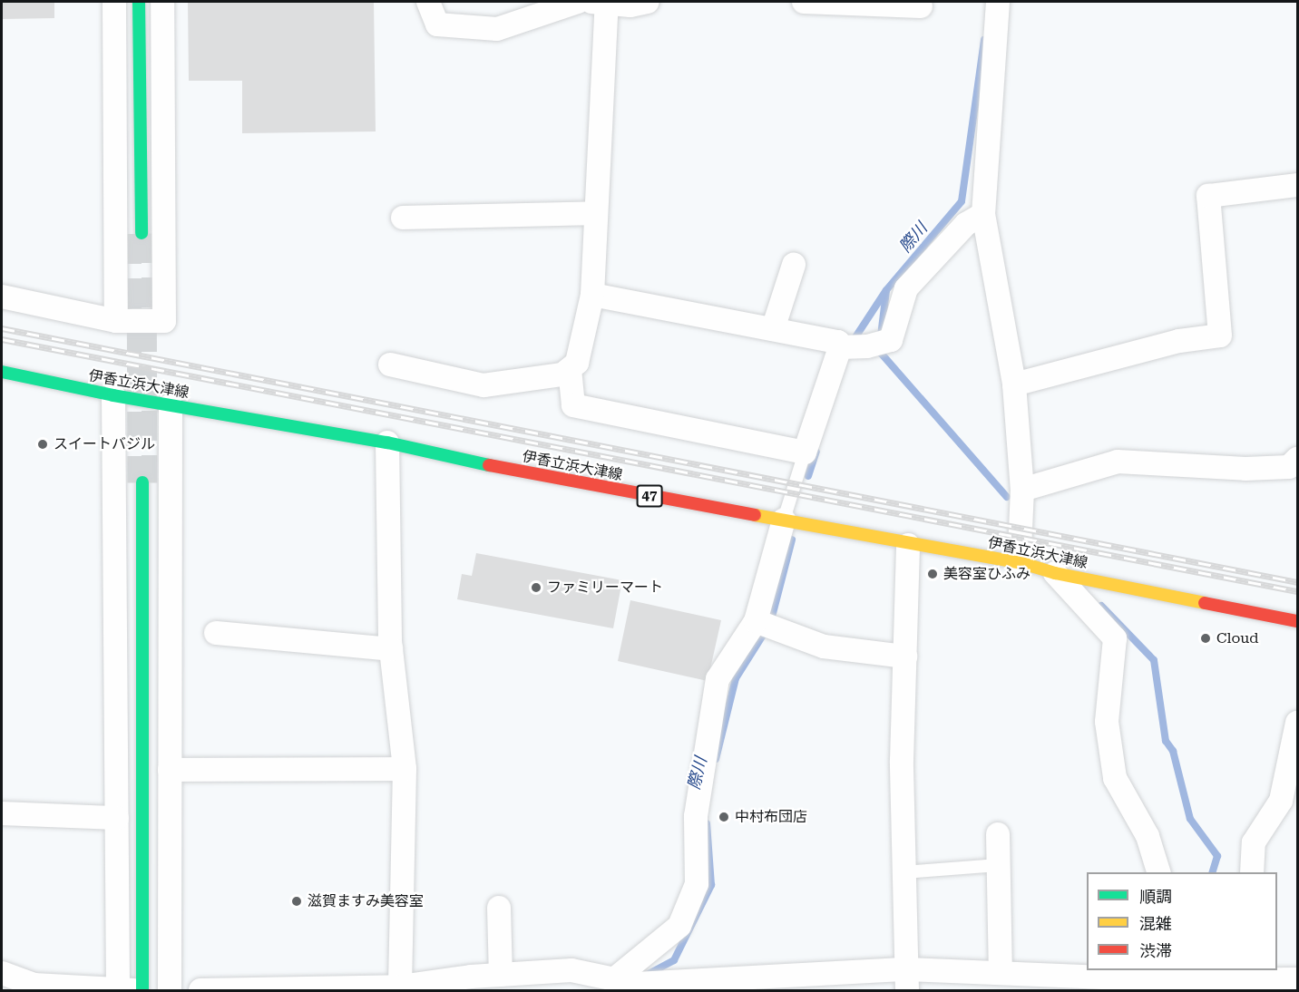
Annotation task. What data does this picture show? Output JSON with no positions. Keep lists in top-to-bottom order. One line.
{"streets":{"main road":["伊香立浜大津線","47"]},"water":["際川"],"places":["スイートバジル","美容室ひふみ","ファミリーマート","Cloud","中村布団店","滋賀ますみ美容室"],"legend":["順調","混雑","渋滞"]}
